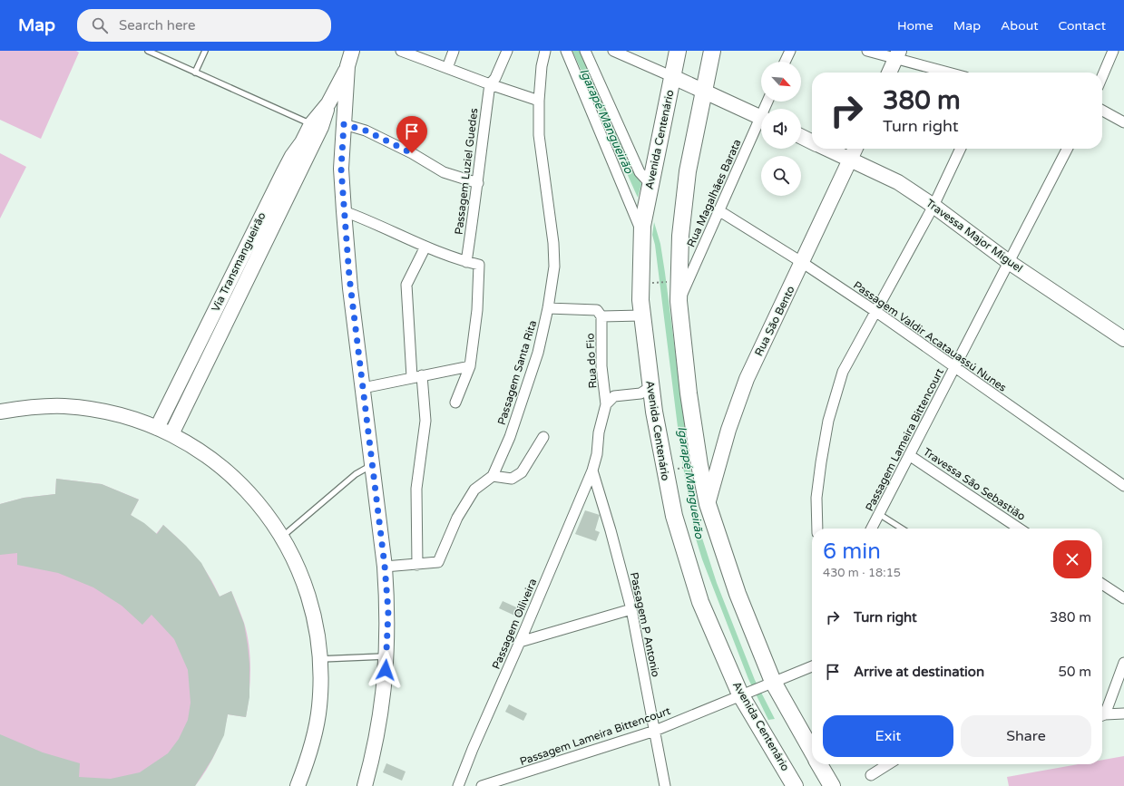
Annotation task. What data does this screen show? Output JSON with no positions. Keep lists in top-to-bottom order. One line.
{"streets":{"main road":["Avenida Centenário"],"street":["Passagem Luziel Guedes","Rua Magalhães Barata","Travessa Major Miguel","Via Transmangueirão","Rua São Bento","Passagem Valdir Acatauassú Nunes","Rua do Fio","Passagem Santa Rita","Passagem Lameira Bittencourt","Travessa São Sebastião","Passagem Oiliveira","Passagem P Antonio"]},"crossings":[["Avenida Centenário","Passagem Lameira Bittencourt"],["Rua Magalhães Barata","Passagem Valdir Acatauassú Nunes"],["Travessa Major Miguel","Rua São Bento"],["Travessa Major Miguel","Passagem Lameira Bittencourt"],["Rua São Bento","Passagem Valdir Acatauassú Nunes"],["Passagem Valdir Acatauassú Nunes","Passagem Lameira Bittencourt"],["Rua do Fio","Passagem Oiliveira"],["Passagem Lameira Bittencourt","Travessa São Sebastião"],["Passagem Lameira Bittencourt","Passagem P Antonio"],["Passagem Oiliveira","Passagem P Antonio"]],"water":["Igarapé Mangueirão"],"north":"bottom right","page":{"header":"Map","search":"Search here","nav":["Home","Map","About","Contact"],"turn":["380 m","Turn right"],"heading":["6 min","430 m · 18:15"],"list":[{"name":"Turn right","value":"380 m"},{"name":"Arrive at destination","value":"50 m"}],"buttons":["Exit","Share"]}}
